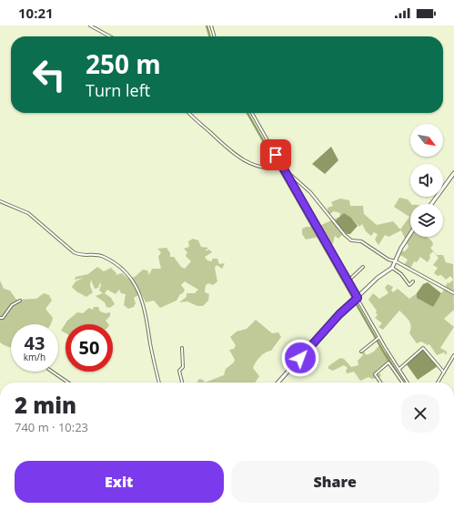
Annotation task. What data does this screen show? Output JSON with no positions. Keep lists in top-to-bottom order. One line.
{"north":"bottom right","page":{"status":"10:21","turn":["250 m","Turn left"],"speed":"43 km/h","limit":"50","heading":["2 min","740 m · 10:23"],"buttons":["Exit","Share"]}}
